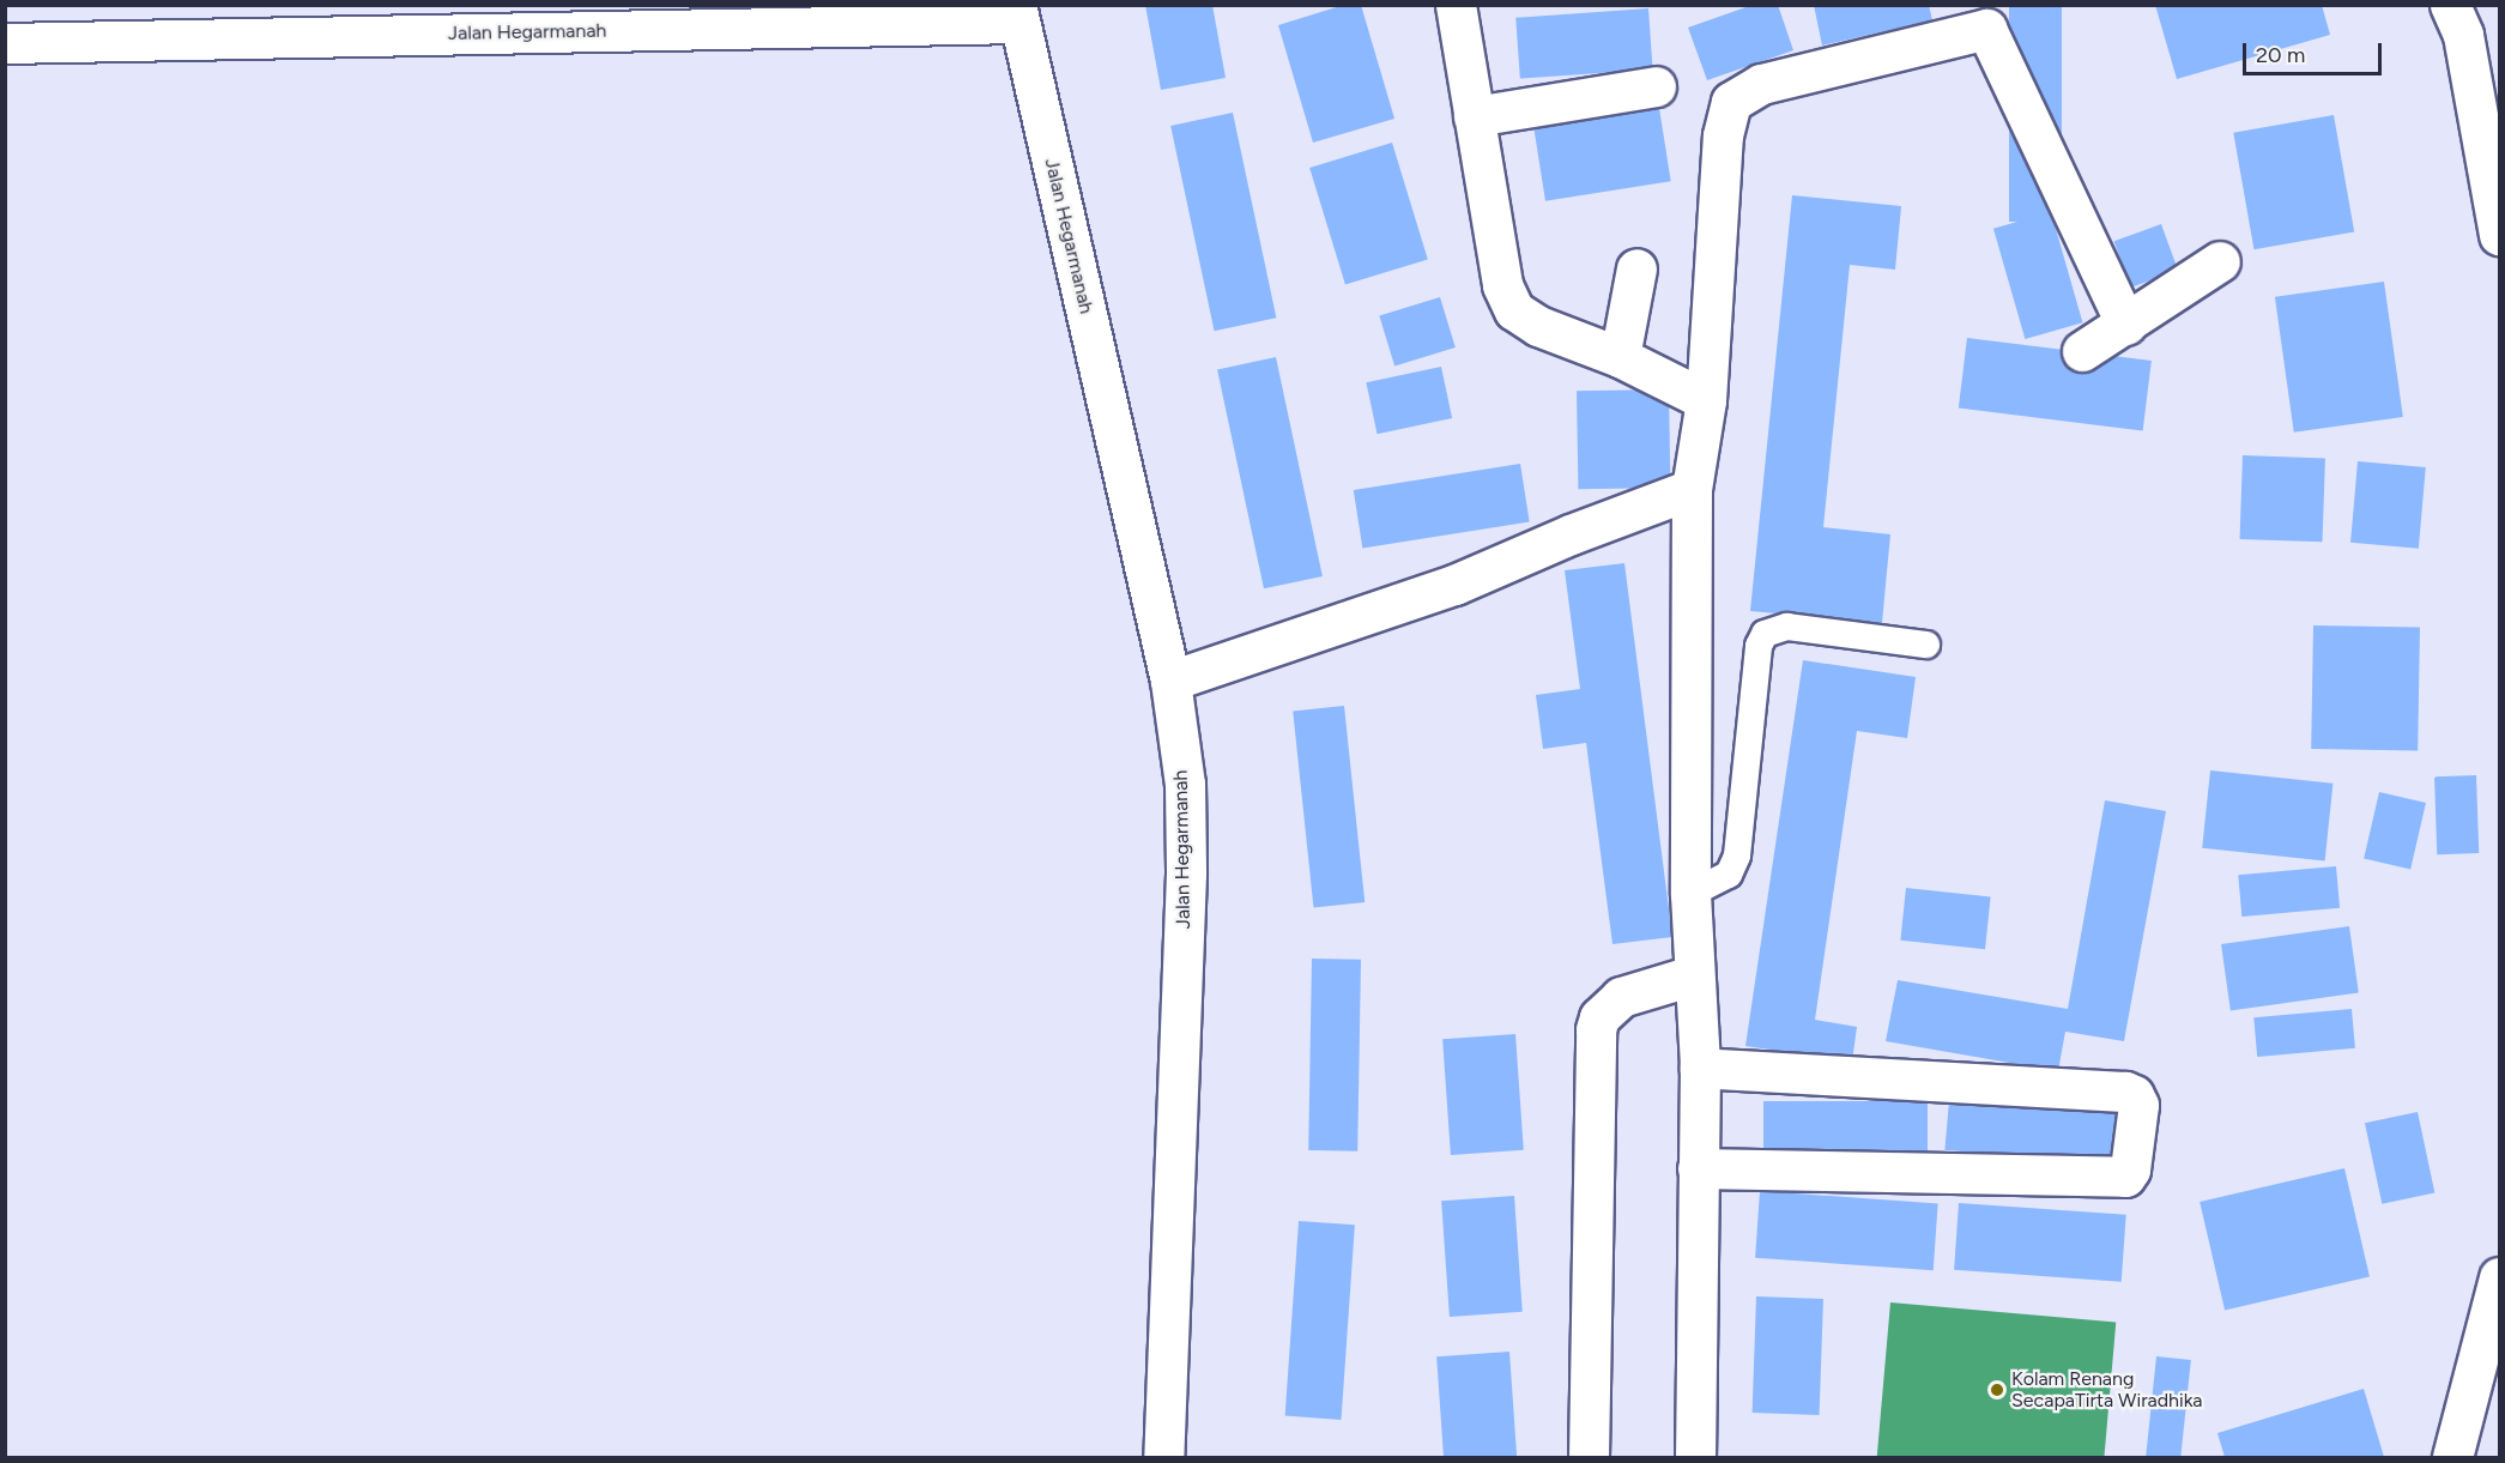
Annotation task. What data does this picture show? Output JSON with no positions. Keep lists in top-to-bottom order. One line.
{"streets":{"street":["Jalan Hegarmanah"]},"places":["Kolam Renang SecapaTirta Wiradhika"],"scale_bar":"20 m"}
